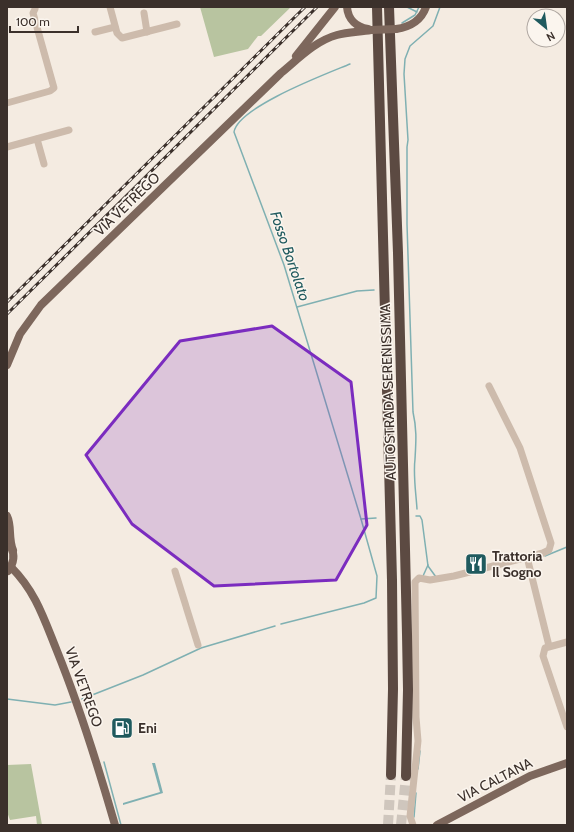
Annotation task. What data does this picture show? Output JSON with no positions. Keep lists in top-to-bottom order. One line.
{"streets":{"highway":["AUTOSTRADA SERENISSIMA"],"main road":["VIA VETREGO","VIA CALTANA"]},"water":["Fosso Bortolato"],"places":{"restaurant":["Trattoria Il Sogno"],"fuel station":["Eni"]},"scale_bar":"100 m","north":"bottom right"}
